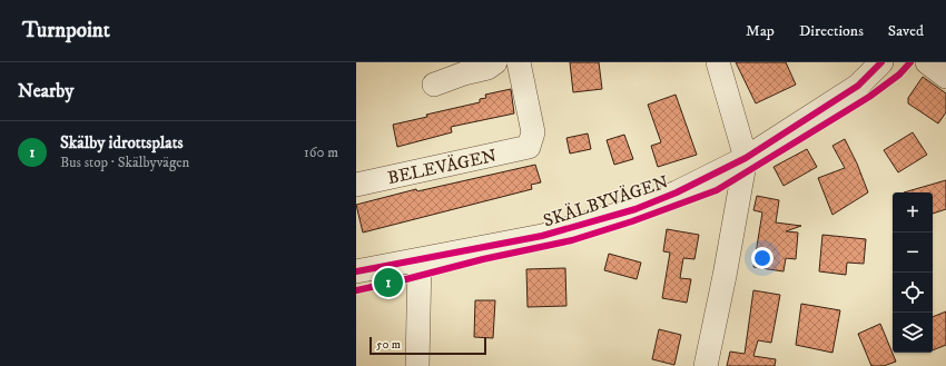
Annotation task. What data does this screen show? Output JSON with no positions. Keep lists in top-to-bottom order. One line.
{"streets":{"street":["BELEVÄGEN","SKÄLBYVÄGEN"]},"scale_bar":"50 m","page":{"header":"Turnpoint","nav":["Map","Directions","Saved"],"heading":"Nearby","list":[{"mark":"1","name":"Skälby idrottsplats","note":"Bus stop · Skälbyvägen","value":"160 m"}],"map_buttons":["+","−"],"pins":"1","scale":"50 m"}}
